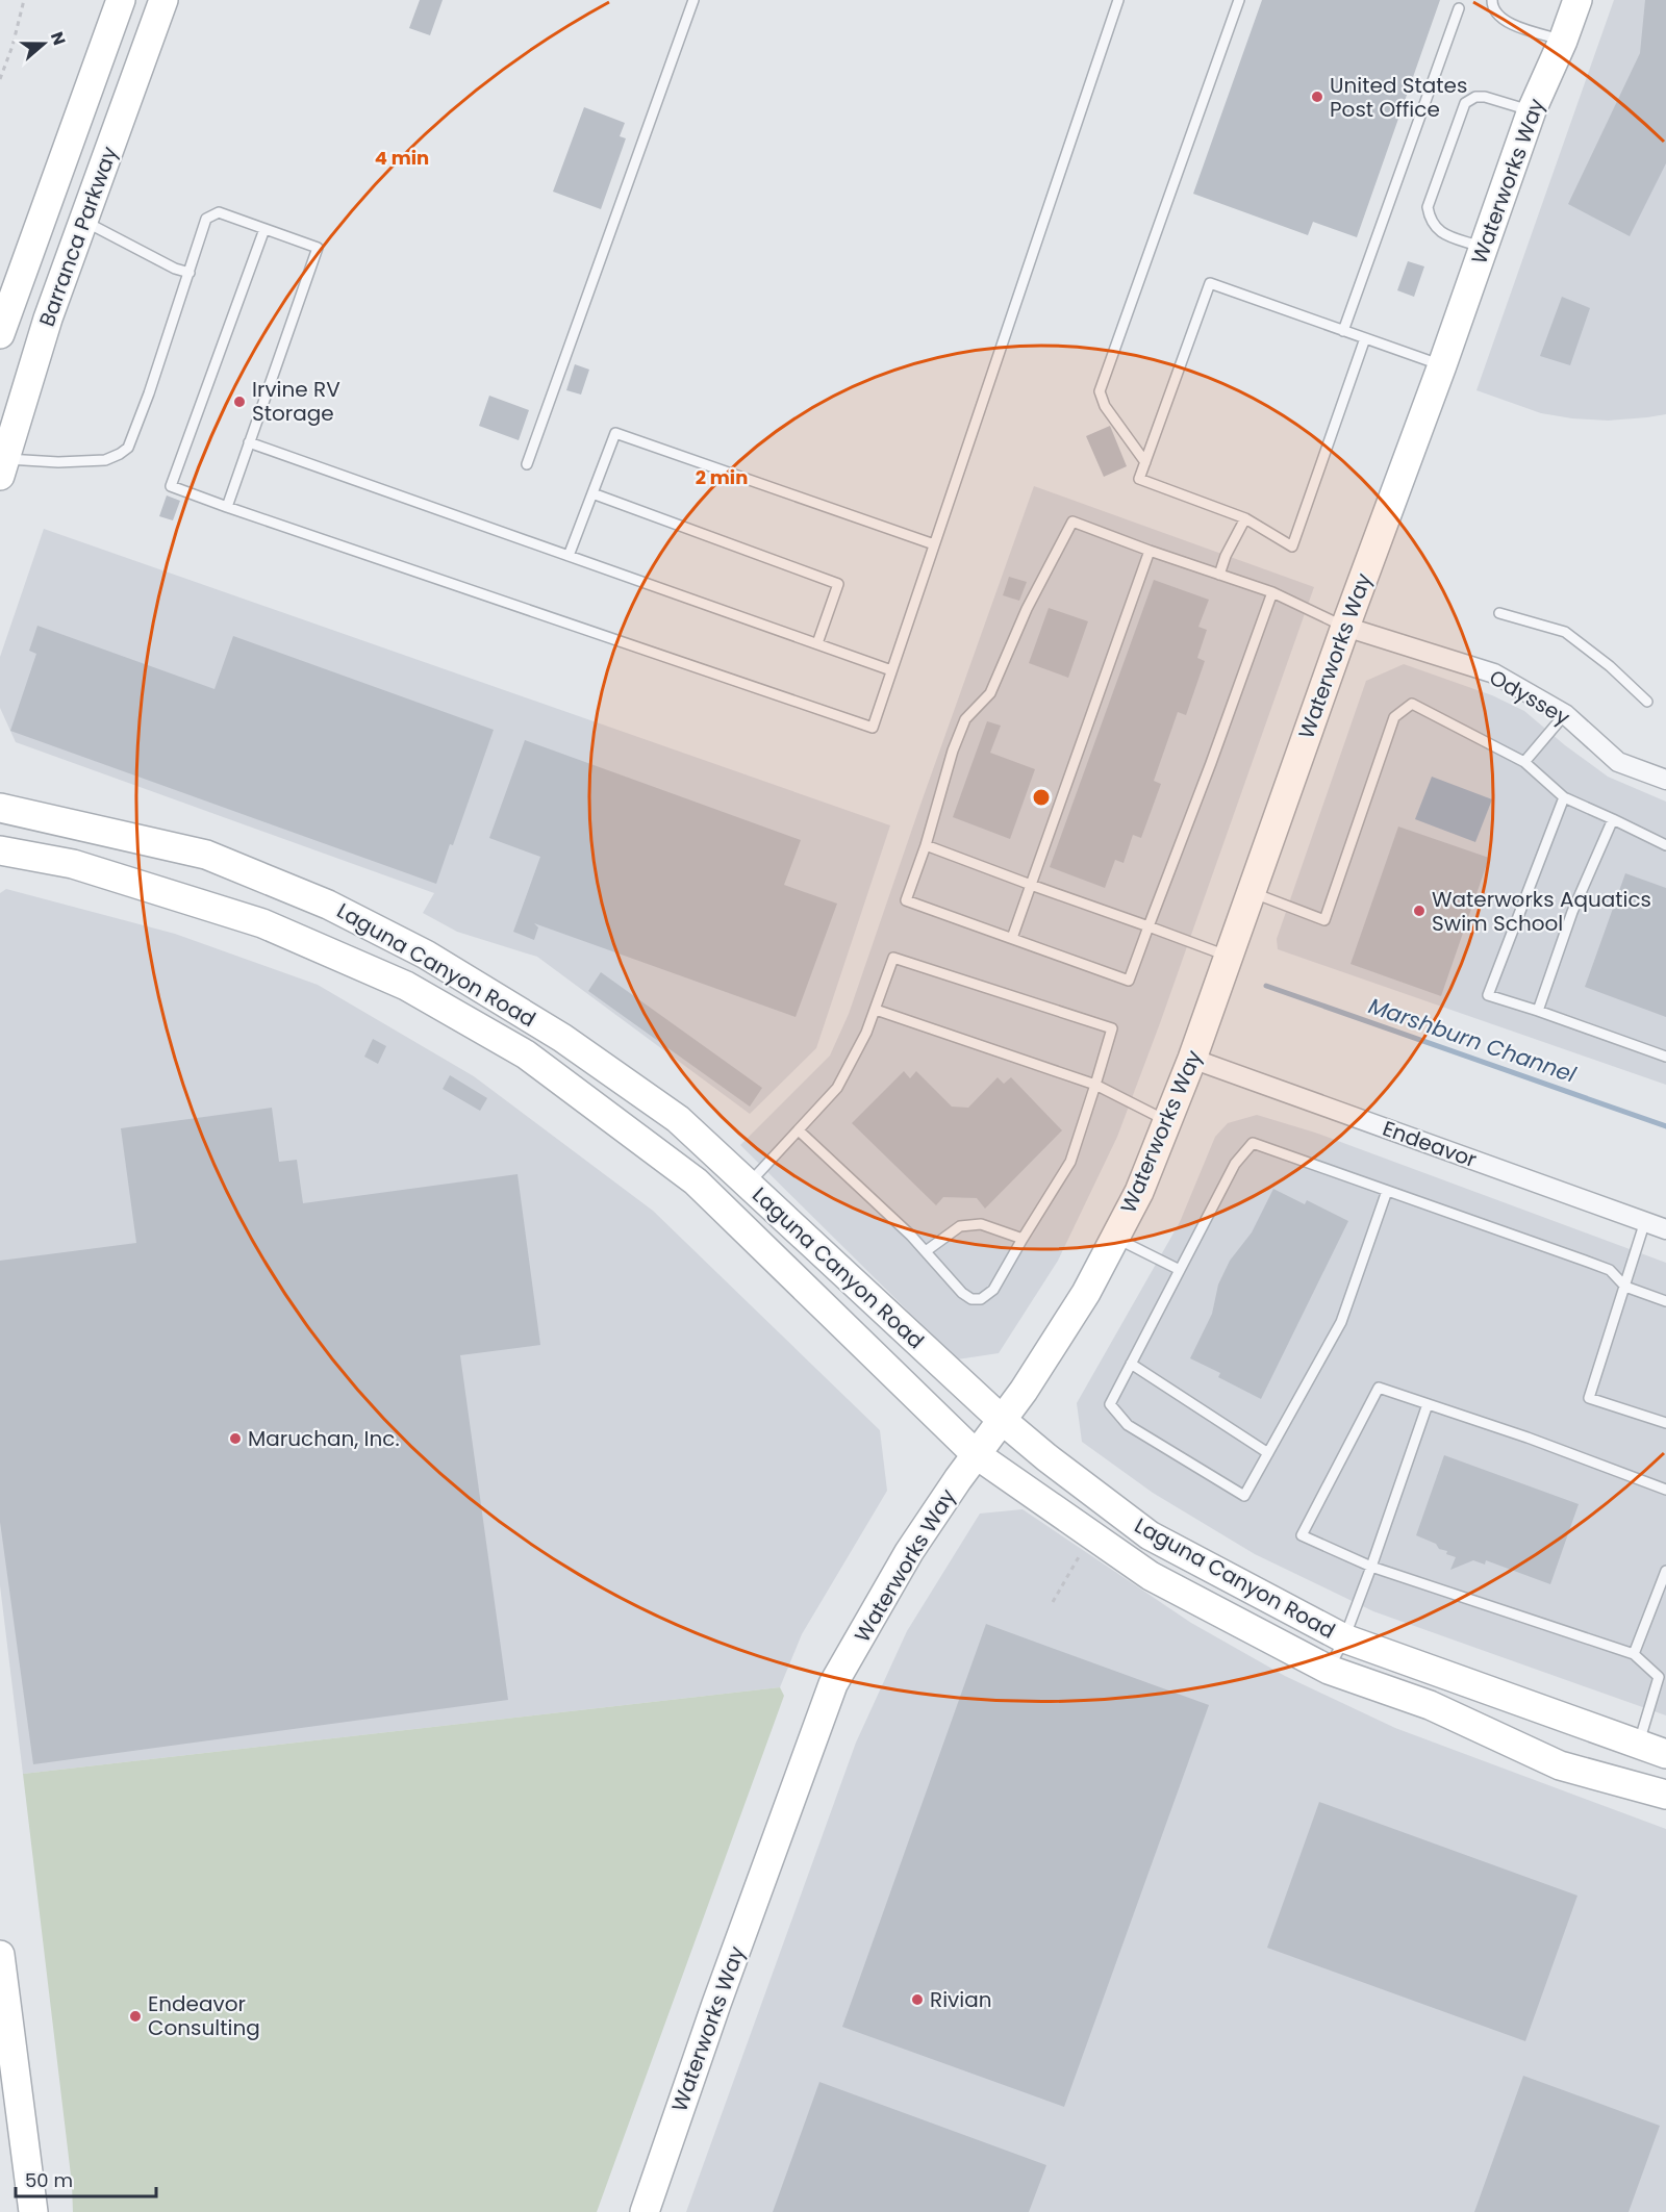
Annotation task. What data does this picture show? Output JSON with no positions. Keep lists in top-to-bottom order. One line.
{"streets":{"main road":["Waterworks Way","Barranca Parkway","Laguna Canyon Road"],"street":["Odyssey","Endeavor"]},"crossings":[["Waterworks Way","Odyssey"],["Waterworks Way","Laguna Canyon Road"],["Waterworks Way","Endeavor"]],"water":["Marshburn Channel"],"places":["United States Post Office","Irvine RV Storage","Waterworks Aquatics Swim School","Maruchan, Inc.","Rivian","Endeavor Consulting"],"scale_bar":"50 m","north":"right","rings":["4 min","2 min"]}
